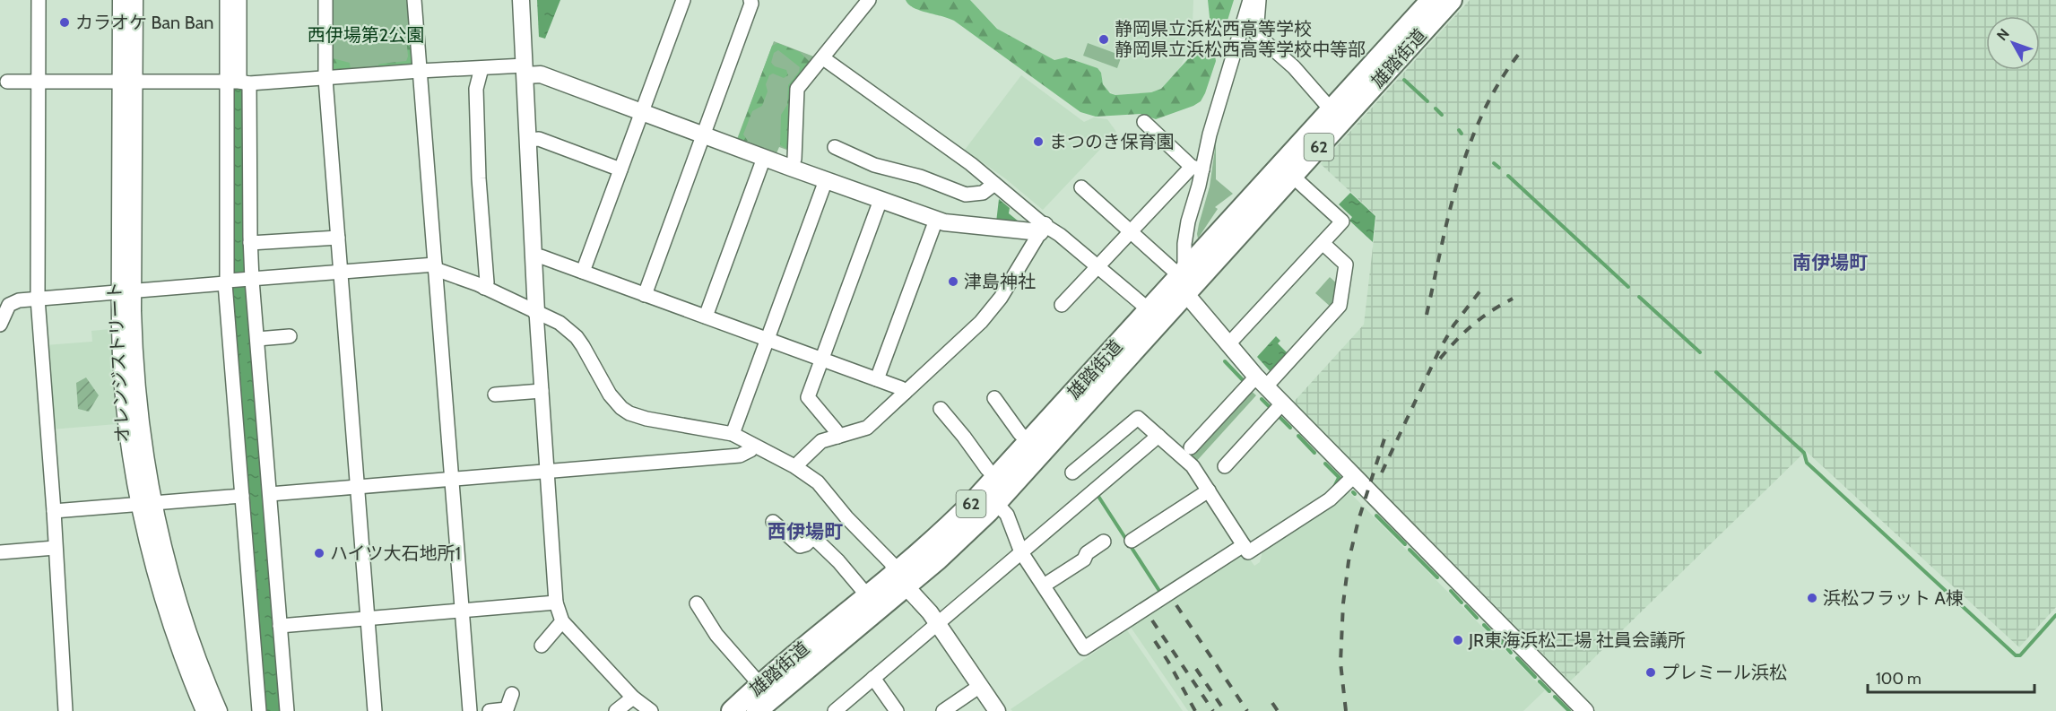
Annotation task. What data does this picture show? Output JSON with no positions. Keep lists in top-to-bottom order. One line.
{"streets":{"main road":["雄踏街道","62"],"street":["オレンジストリート"]},"districts":["南伊場町","西伊場町"],"parks":["西伊場第2公園"],"places":["カラオケ Ban Ban","静岡県立浜松西高等学校 静岡県立浜松西高等学校中等部","まつのき保育園","津島神社","ハイツ大石地所1","浜松フラット A棟","JR東海浜松工場 社員会議所","プレミール浜松"],"scale_bar":"100 m","north":"top left"}
